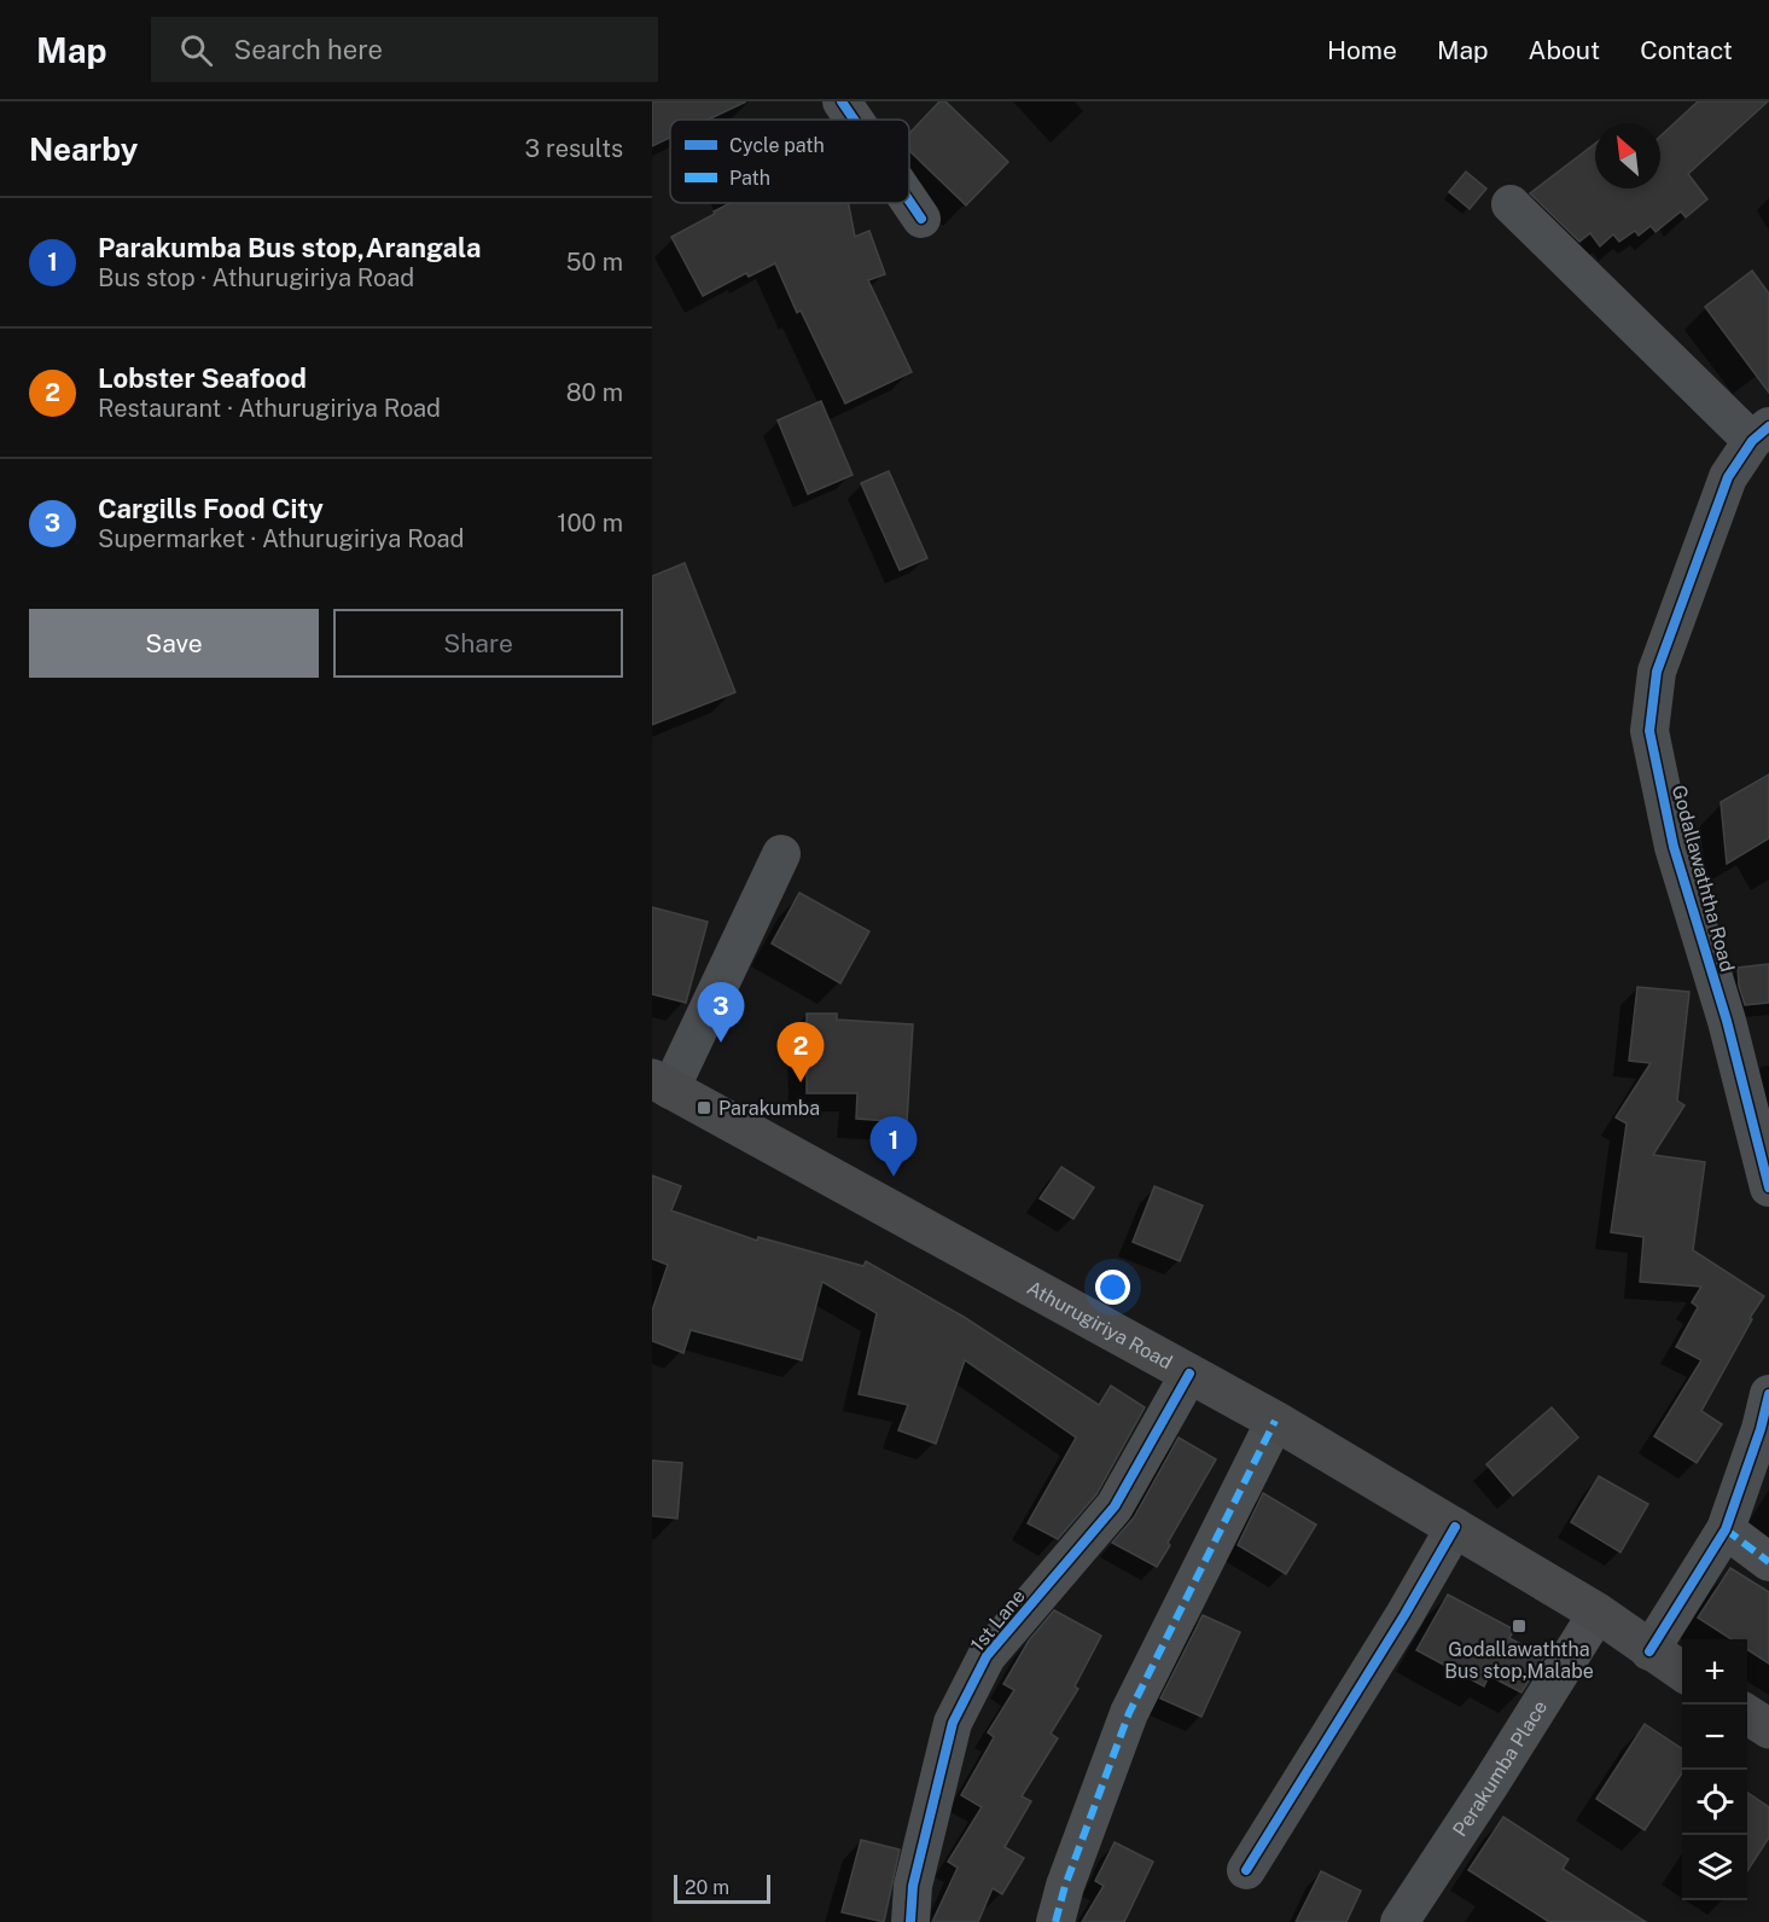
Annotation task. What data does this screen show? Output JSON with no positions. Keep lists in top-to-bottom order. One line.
{"streets":{"main road":["Athurugiriya Road"],"street":["Godallawaththa Road","1st Lane","Perakumba Place"]},"crossings":[["Athurugiriya Road","1st Lane"],["Athurugiriya Road","Perakumba Place"]],"places":{"transit":["Parakumba","Godallawaththa Bus stop,Malabe"]},"legend":["Cycle path","Path"],"scale_bar":"20 m","north":"top left","page":{"header":"Map","search":"Search here","nav":["Home","Map","About","Contact"],"heading":["Nearby","3 results"],"list":[{"mark":"1","name":"Parakumba Bus stop,Arangala","note":"Bus stop · Athurugiriya Road","value":"50 m"},{"mark":"2","name":"Lobster Seafood","note":"Restaurant · Athurugiriya Road","value":"80 m"},{"mark":"3","name":"Cargills Food City","note":"Supermarket · Athurugiriya Road","value":"100 m"}],"buttons":["Save","Share"],"pins":["3","2","1"],"map_buttons":["+","−"],"scale":"20 m"}}
